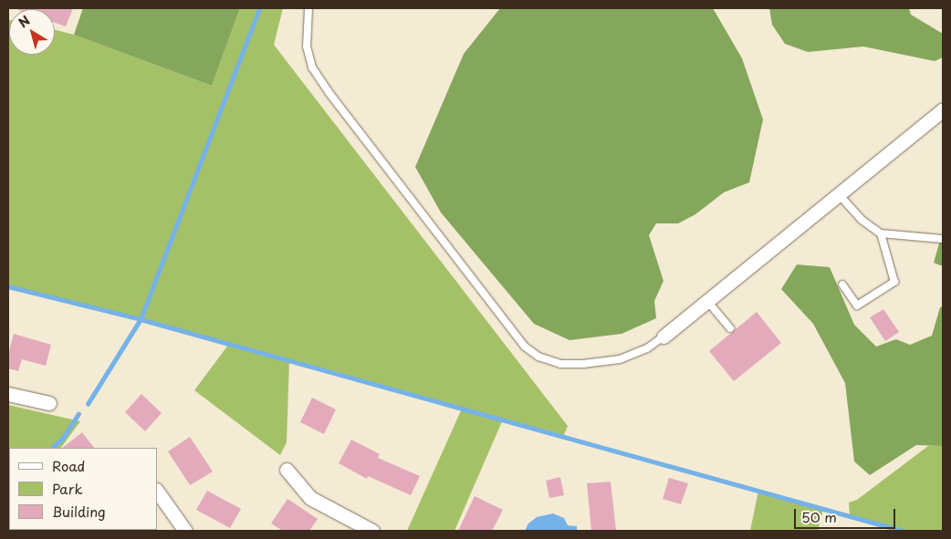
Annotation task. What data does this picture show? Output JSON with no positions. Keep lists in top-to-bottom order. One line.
{"legend":["Road","Park","Building"],"scale_bar":"50 m","north":"top left"}
